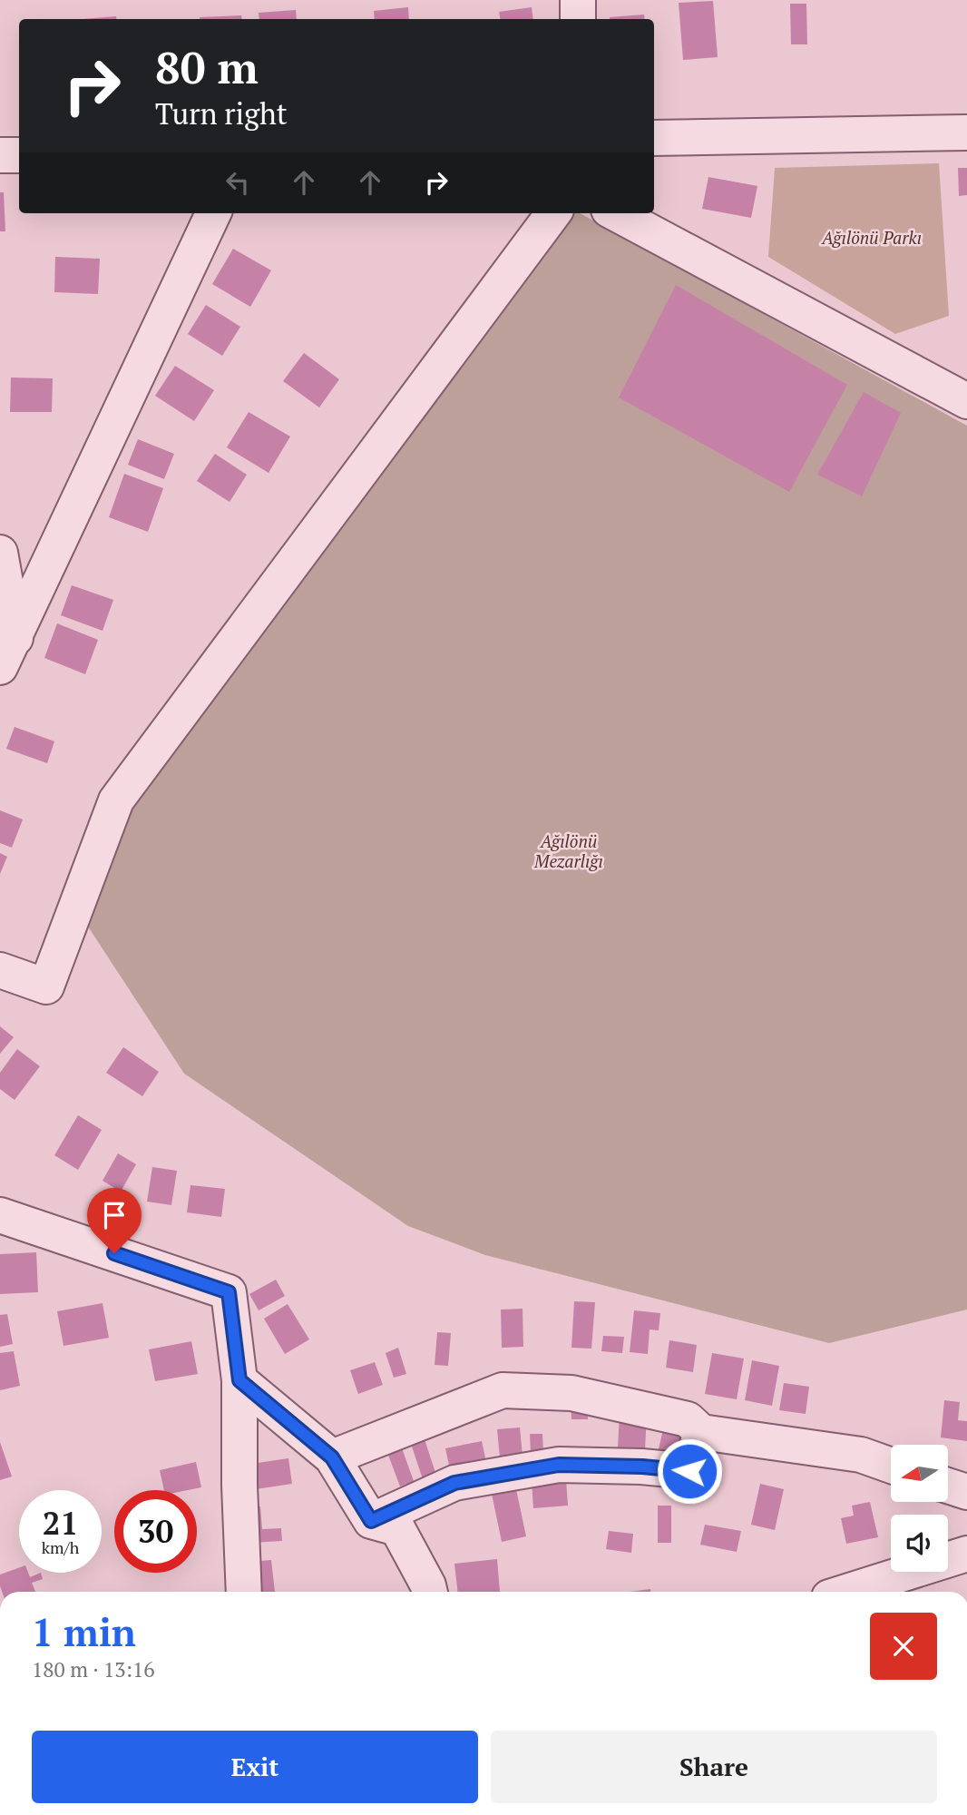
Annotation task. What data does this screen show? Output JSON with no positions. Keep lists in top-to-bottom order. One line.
{"parks":["Ağılönü Parkı","Ağılönü Mezarlığı"],"north":"left","page":{"turn":["80 m","Turn right"],"speed":"21 km/h","limit":"30","heading":["1 min","180 m · 13:16"],"buttons":["Exit","Share"]}}
